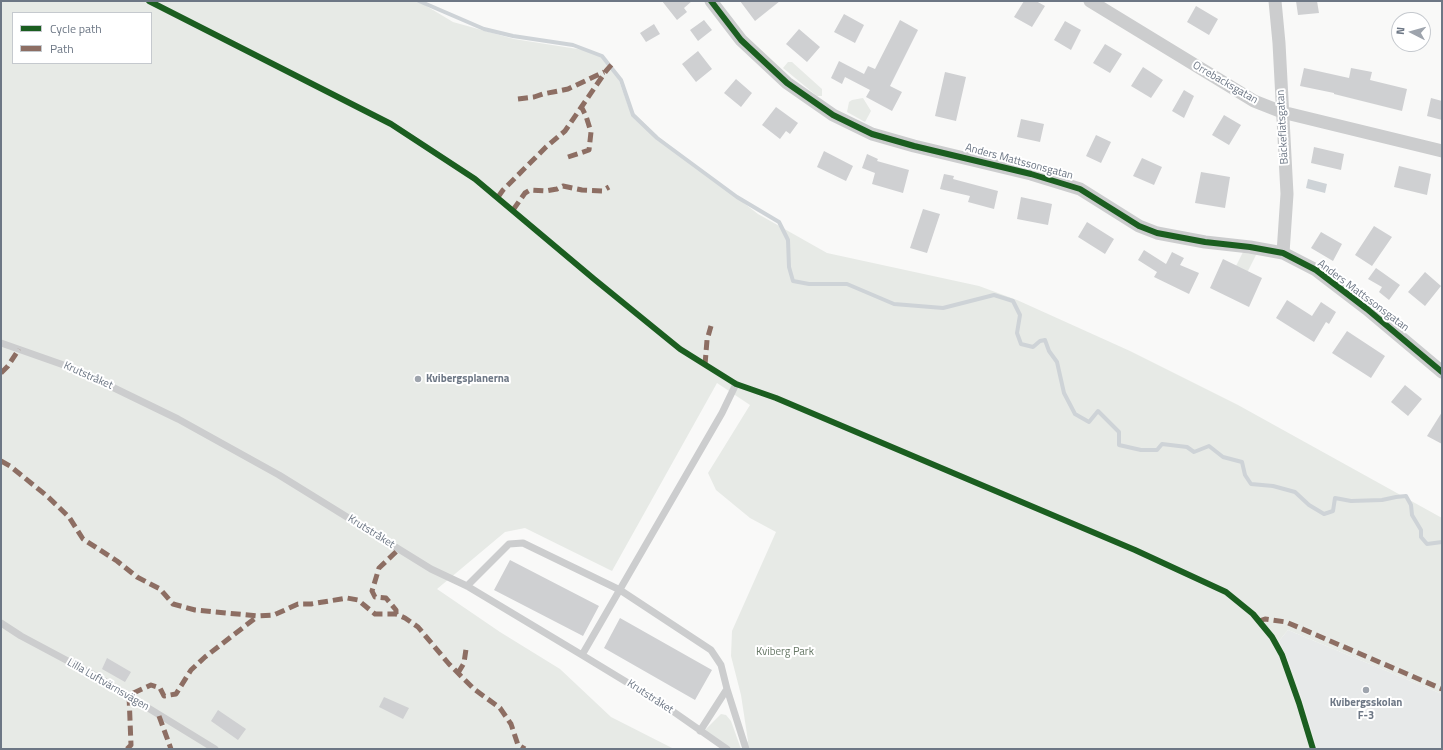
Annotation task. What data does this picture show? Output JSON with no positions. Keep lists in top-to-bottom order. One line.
{"streets":{"street":["Orrebacksgatan","Bäckeflatsgatan","Anders Mattssonsgatan"],"lane":["Krutstråket","Lilla Luftvärnsvägen"]},"crossings":[["Orrebacksgatan","Bäckeflatsgatan"],["Bäckeflatsgatan","Anders Mattssonsgatan"]],"parks":["Kviberg Park"],"places":["Kvibergsplanerna","Kvibergsskolan F-3"],"legend":["Cycle path","Path"],"north":"left"}
